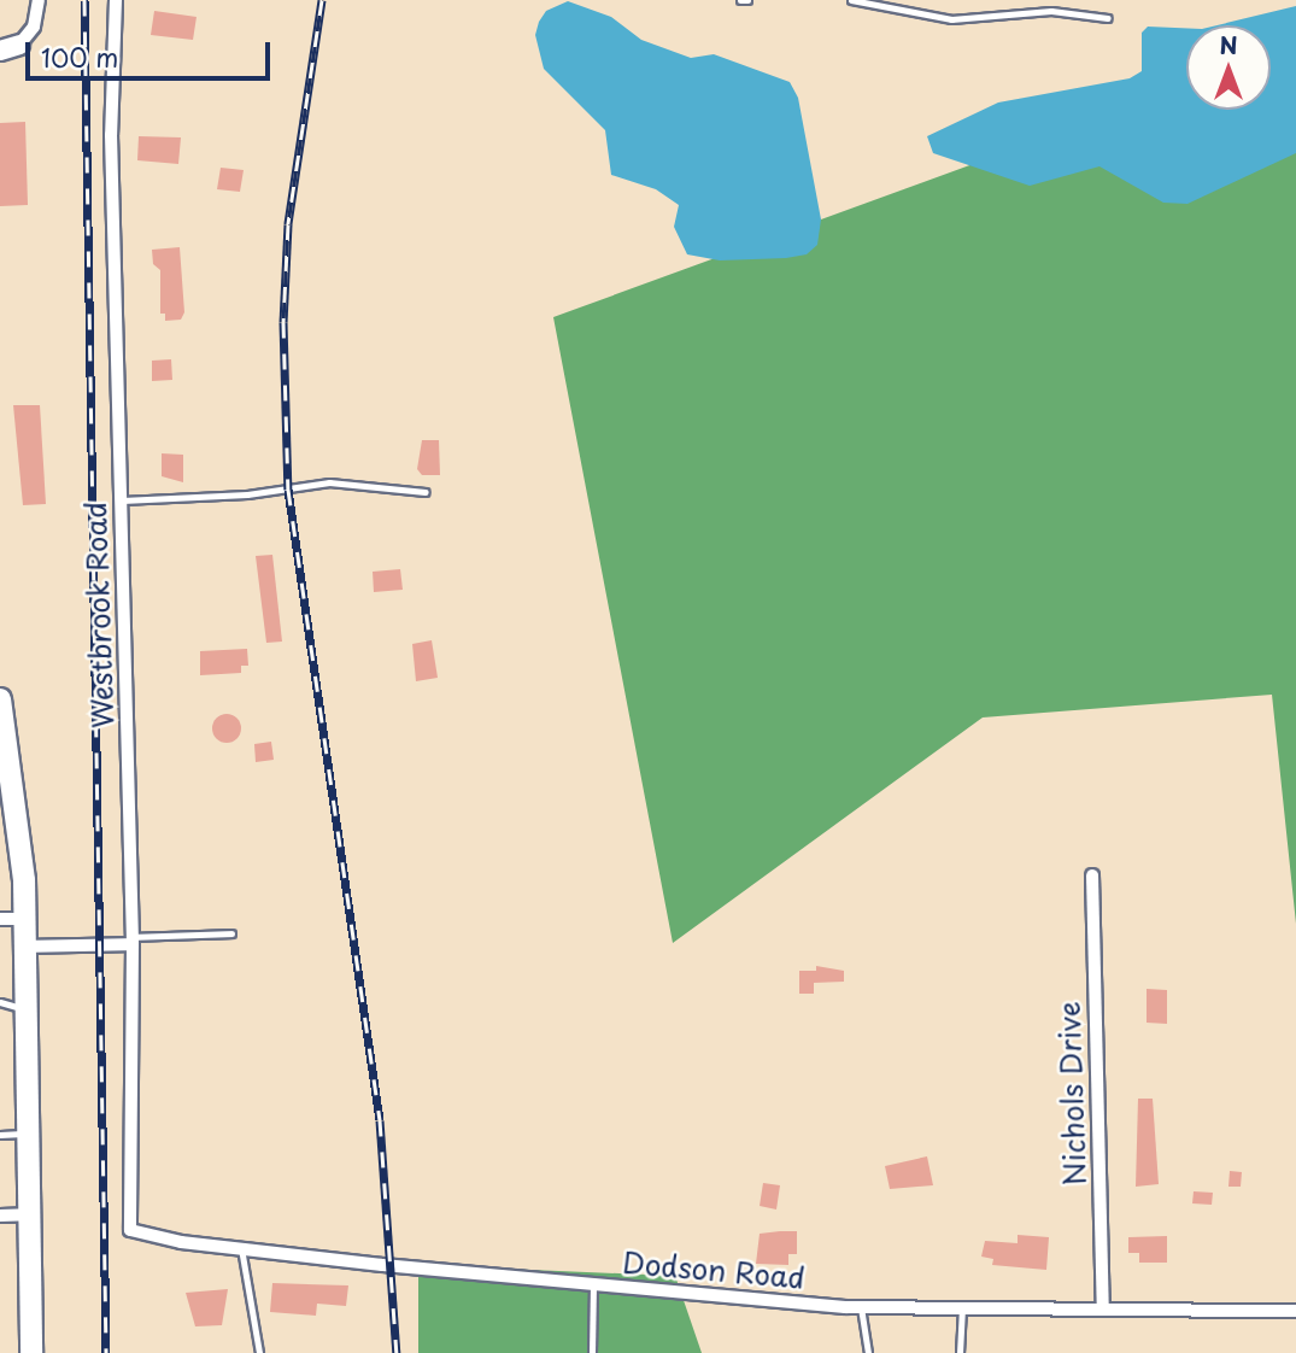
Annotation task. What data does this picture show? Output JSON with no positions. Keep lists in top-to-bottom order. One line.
{"streets":{"street":["Westbrook Road","Nichols Drive","Dodson Road"]},"crossings":[["Westbrook Road","Dodson Road"],["Nichols Drive","Dodson Road"]],"scale_bar":"100 m","north":"top"}
